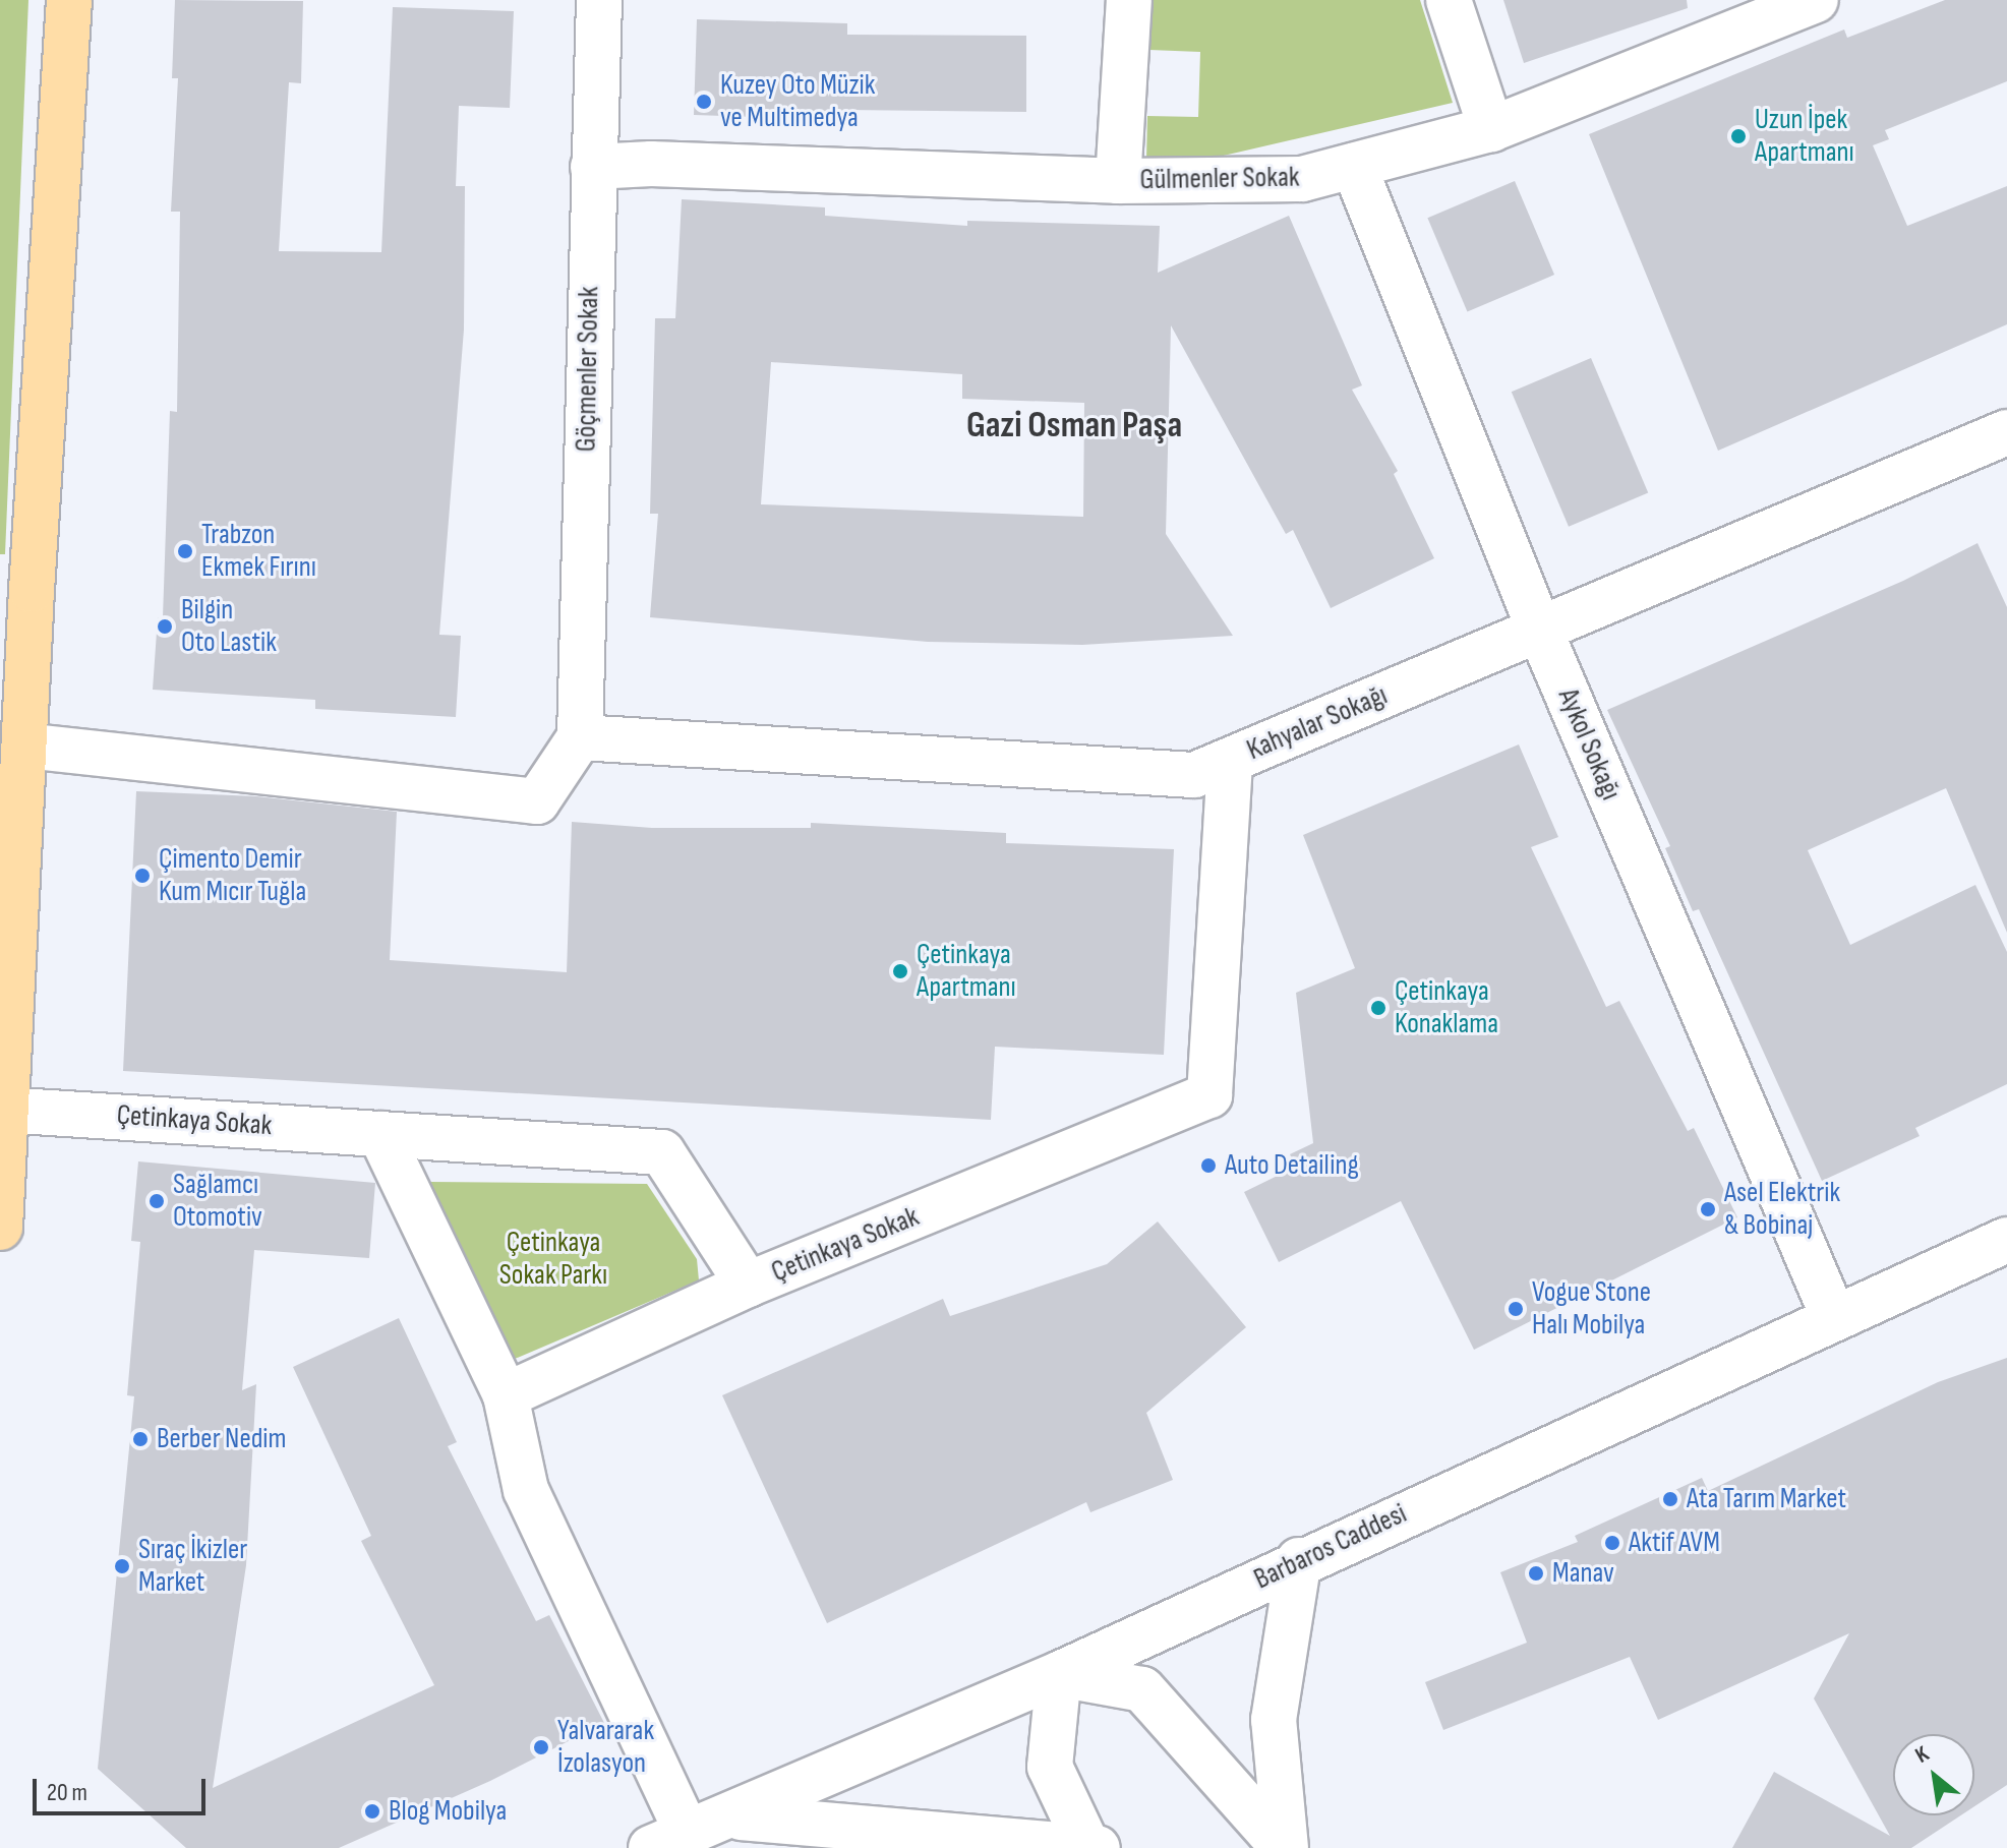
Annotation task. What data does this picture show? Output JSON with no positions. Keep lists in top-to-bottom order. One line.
{"streets":{"street":["Gülmenler Sokak","Göçmenler Sokak","Kahyalar Sokağı","Aykol Sokağı","Çetinkaya Sokak","Barbaros Caddesi"]},"crossings":[["Gülmenler Sokak","Göçmenler Sokak"],["Gülmenler Sokak","Aykol Sokağı"],["Göçmenler Sokak","Kahyalar Sokağı"],["Kahyalar Sokağı","Aykol Sokağı"],["Kahyalar Sokağı","Çetinkaya Sokak"],["Aykol Sokağı","Barbaros Caddesi"]],"districts":["Gazi Osman Paşa"],"parks":["Çetinkaya Sokak Parkı"],"places":["Kuzey Oto Müzik ve Multimedya","Uzun İpek Apartmanı","Trabzon Ekmek Fırını","Bilgin Oto Lastik","Çimento Demir Kum Mıcır Tuğla","Çetinkaya Apartmanı","Çetinkaya Konaklama","Auto Detailing","Sağlamcı Otomotiv","Asel Elektrik & Bobinaj","Vogue Stone Halı Mobilya","Berber Nedim","Ata Tarım Market","Aktif AVM","Sıraç İkizler Market","Manav","Yalvararak İzolasyon","Blog Mobilya"],"scale_bar":"20 m","north":"top left"}
